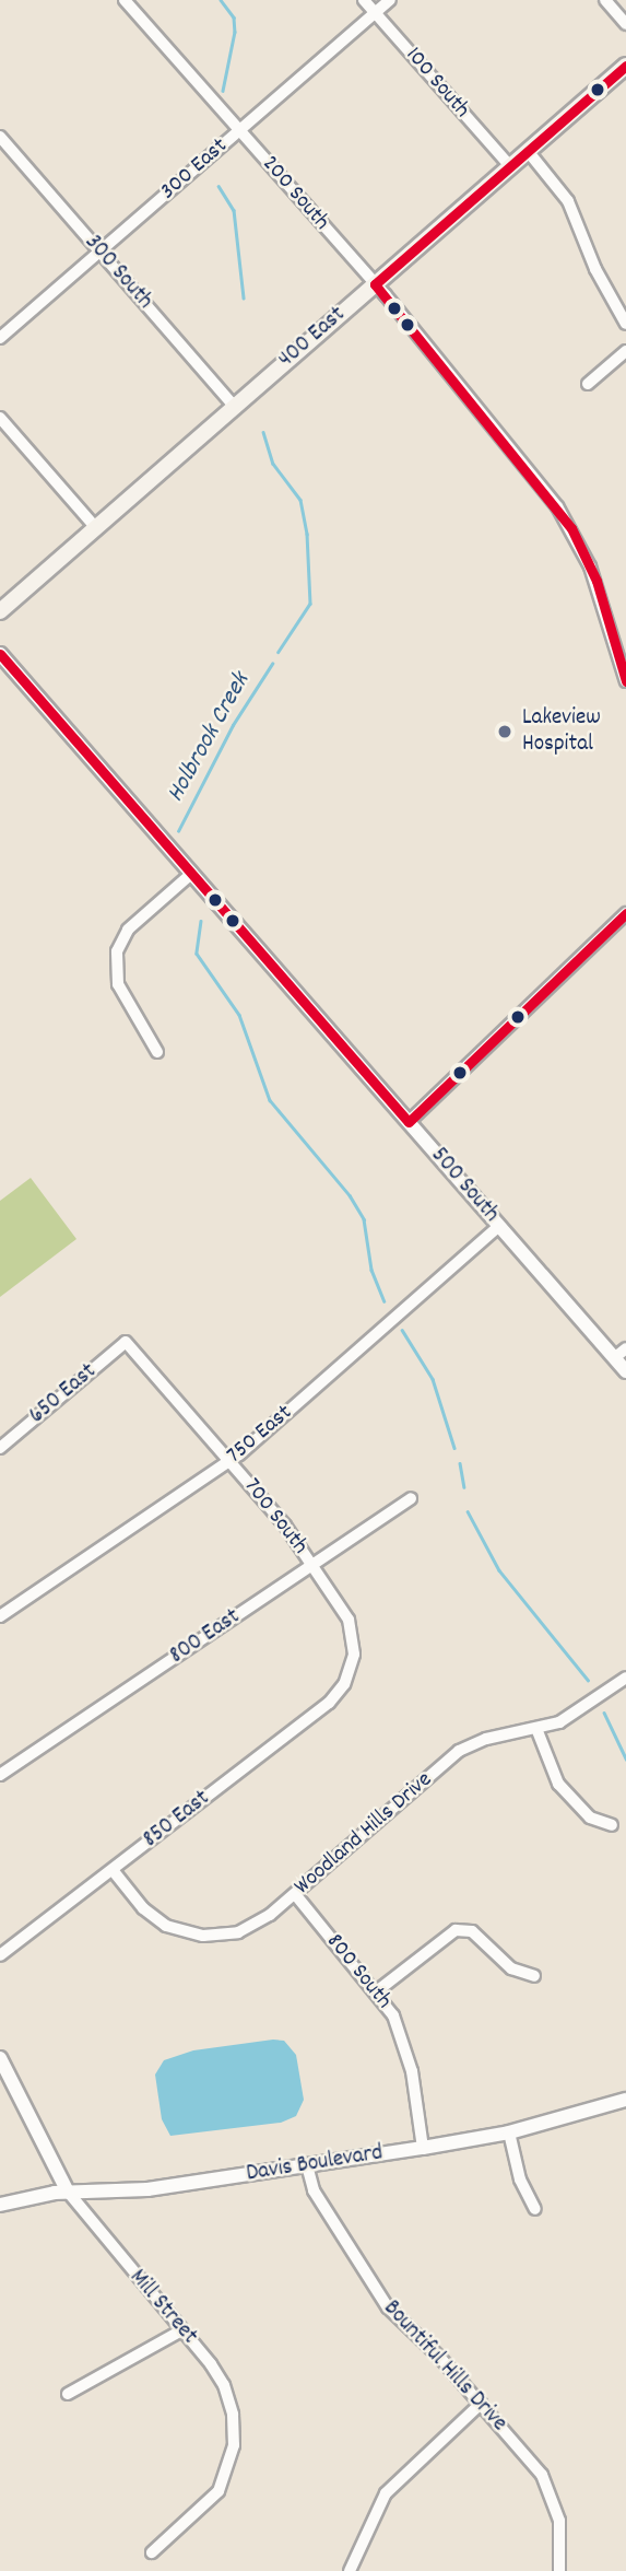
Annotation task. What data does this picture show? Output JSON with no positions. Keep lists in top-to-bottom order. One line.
{"streets":{"main road":["400 East"],"street":["100 South","300 East","200 South","300 South","500 South","650 East","750 East","700 South","800 East","850 East","Woodland Hills Drive","800 South","Davis Boulevard","Mill Street","Bountiful Hills Drive"]},"crossings":[["100 South","300 East"],["100 South","400 East"],["300 East","200 South"],["300 East","300 South"],["200 South","400 East"],["300 South","400 East"],["500 South","750 East"],["650 East","700 South"],["750 East","700 South"],["700 South","800 East"],["700 South","850 East"],["850 East","Woodland Hills Drive"],["Woodland Hills Drive","800 South"],["800 South","Davis Boulevard"],["Davis Boulevard","Mill Street"],["Davis Boulevard","Bountiful Hills Drive"]],"water":["Holbrook Creek"],"places":["Lakeview Hospital"]}
